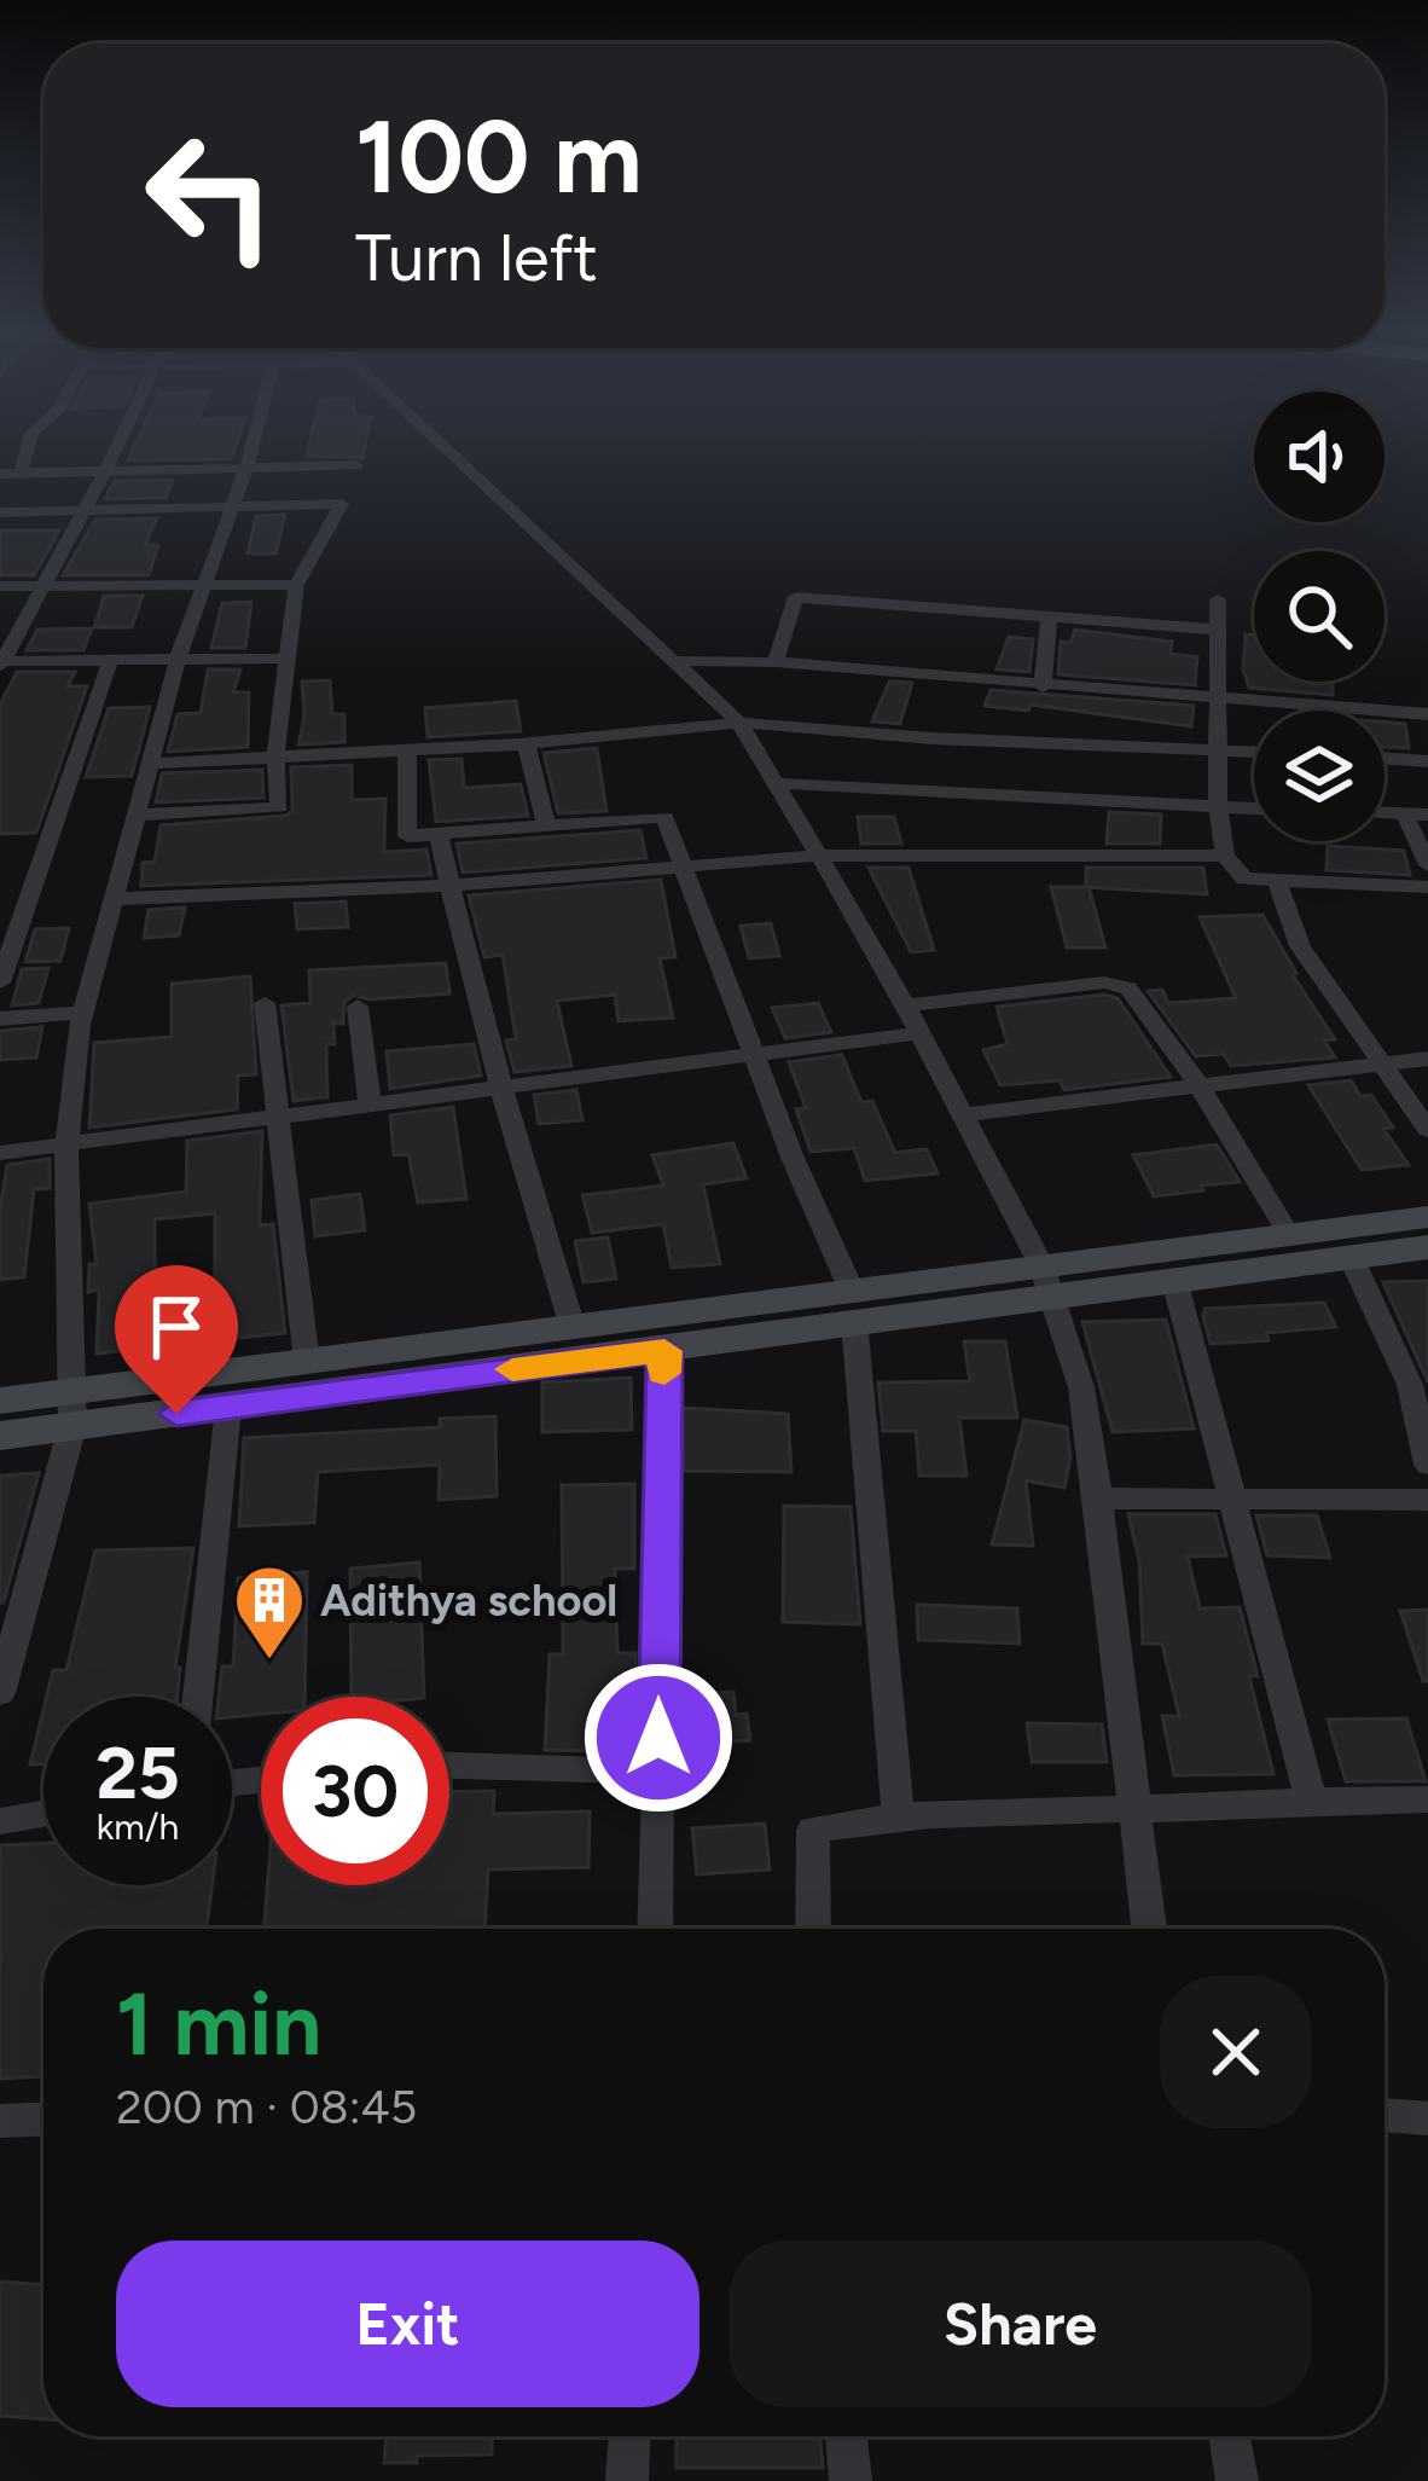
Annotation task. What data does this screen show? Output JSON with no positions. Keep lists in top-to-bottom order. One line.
{"places":{"building":["Adithya school"]},"page":{"turn":["100 m","Turn left"],"speed":"25 km/h","limit":"30","heading":["1 min","200 m · 08:45"],"buttons":["Exit","Share"]}}
